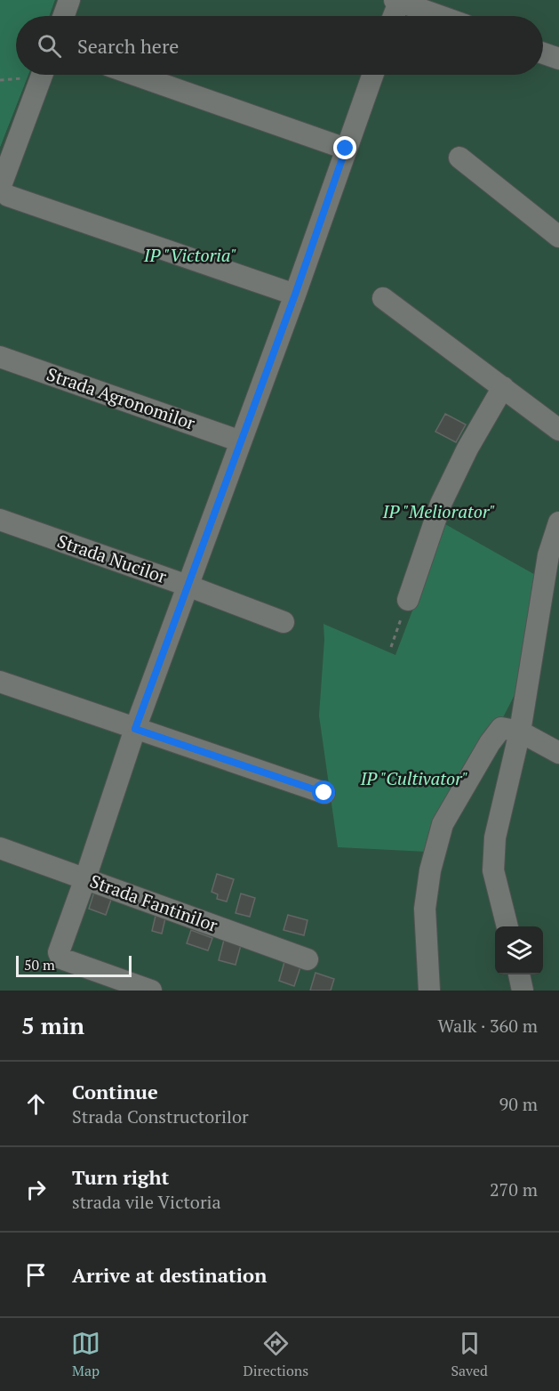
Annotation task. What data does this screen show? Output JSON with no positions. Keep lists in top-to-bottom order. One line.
{"streets":{"street":["Strada Agronomilor","Strada Nucilor","Strada Fantinilor"]},"parks":["IP \"Victoria\"","IP \"Meliorator\"","IP \"Cultivator\""],"scale_bar":"50 m","page":{"search":"Search here","scale":"50 m","heading":["5 min","Walk · 360 m"],"list":[["Continue","Strada Constructorilor","90 m"],["Turn right","strada vile Victoria","270 m"],"Arrive at destination"],"nav":["Map","Directions","Saved"]}}
